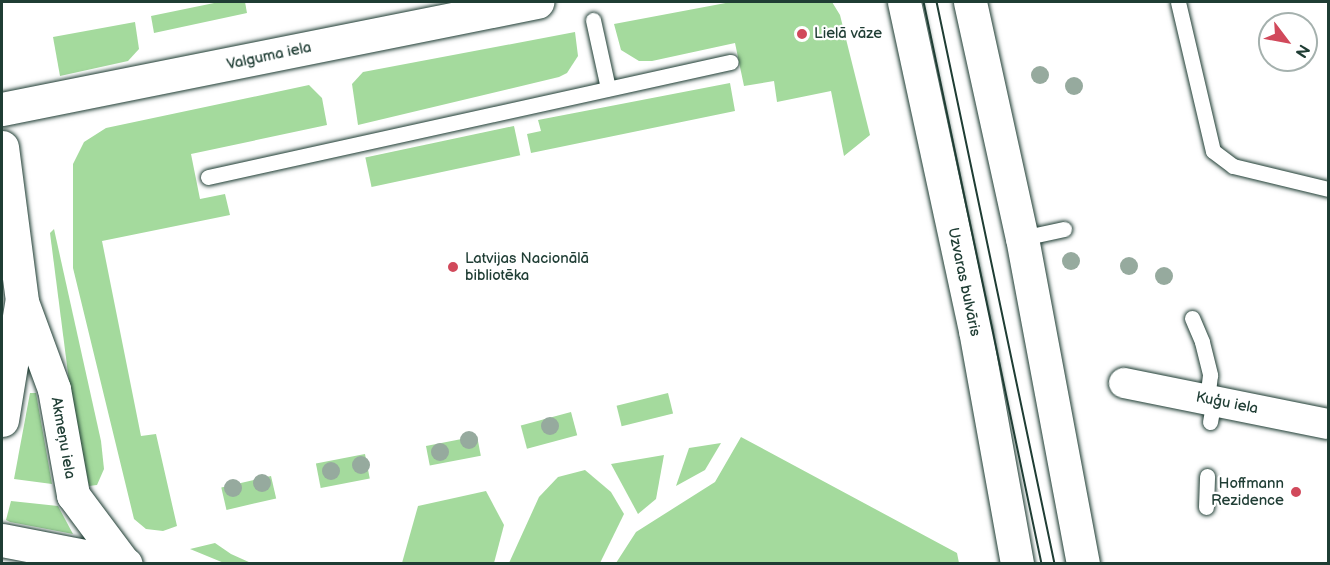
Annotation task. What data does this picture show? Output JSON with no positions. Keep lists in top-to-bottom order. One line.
{"streets":{"main road":["Valguma iela","Uzvaras bulvāris","Akmeņu iela"],"street":["Kuģu iela"]},"places":["Lielā vāze","Latvijas Nacionālā bibliotēka","Hoffmann Rezidence"],"north":"bottom right"}
